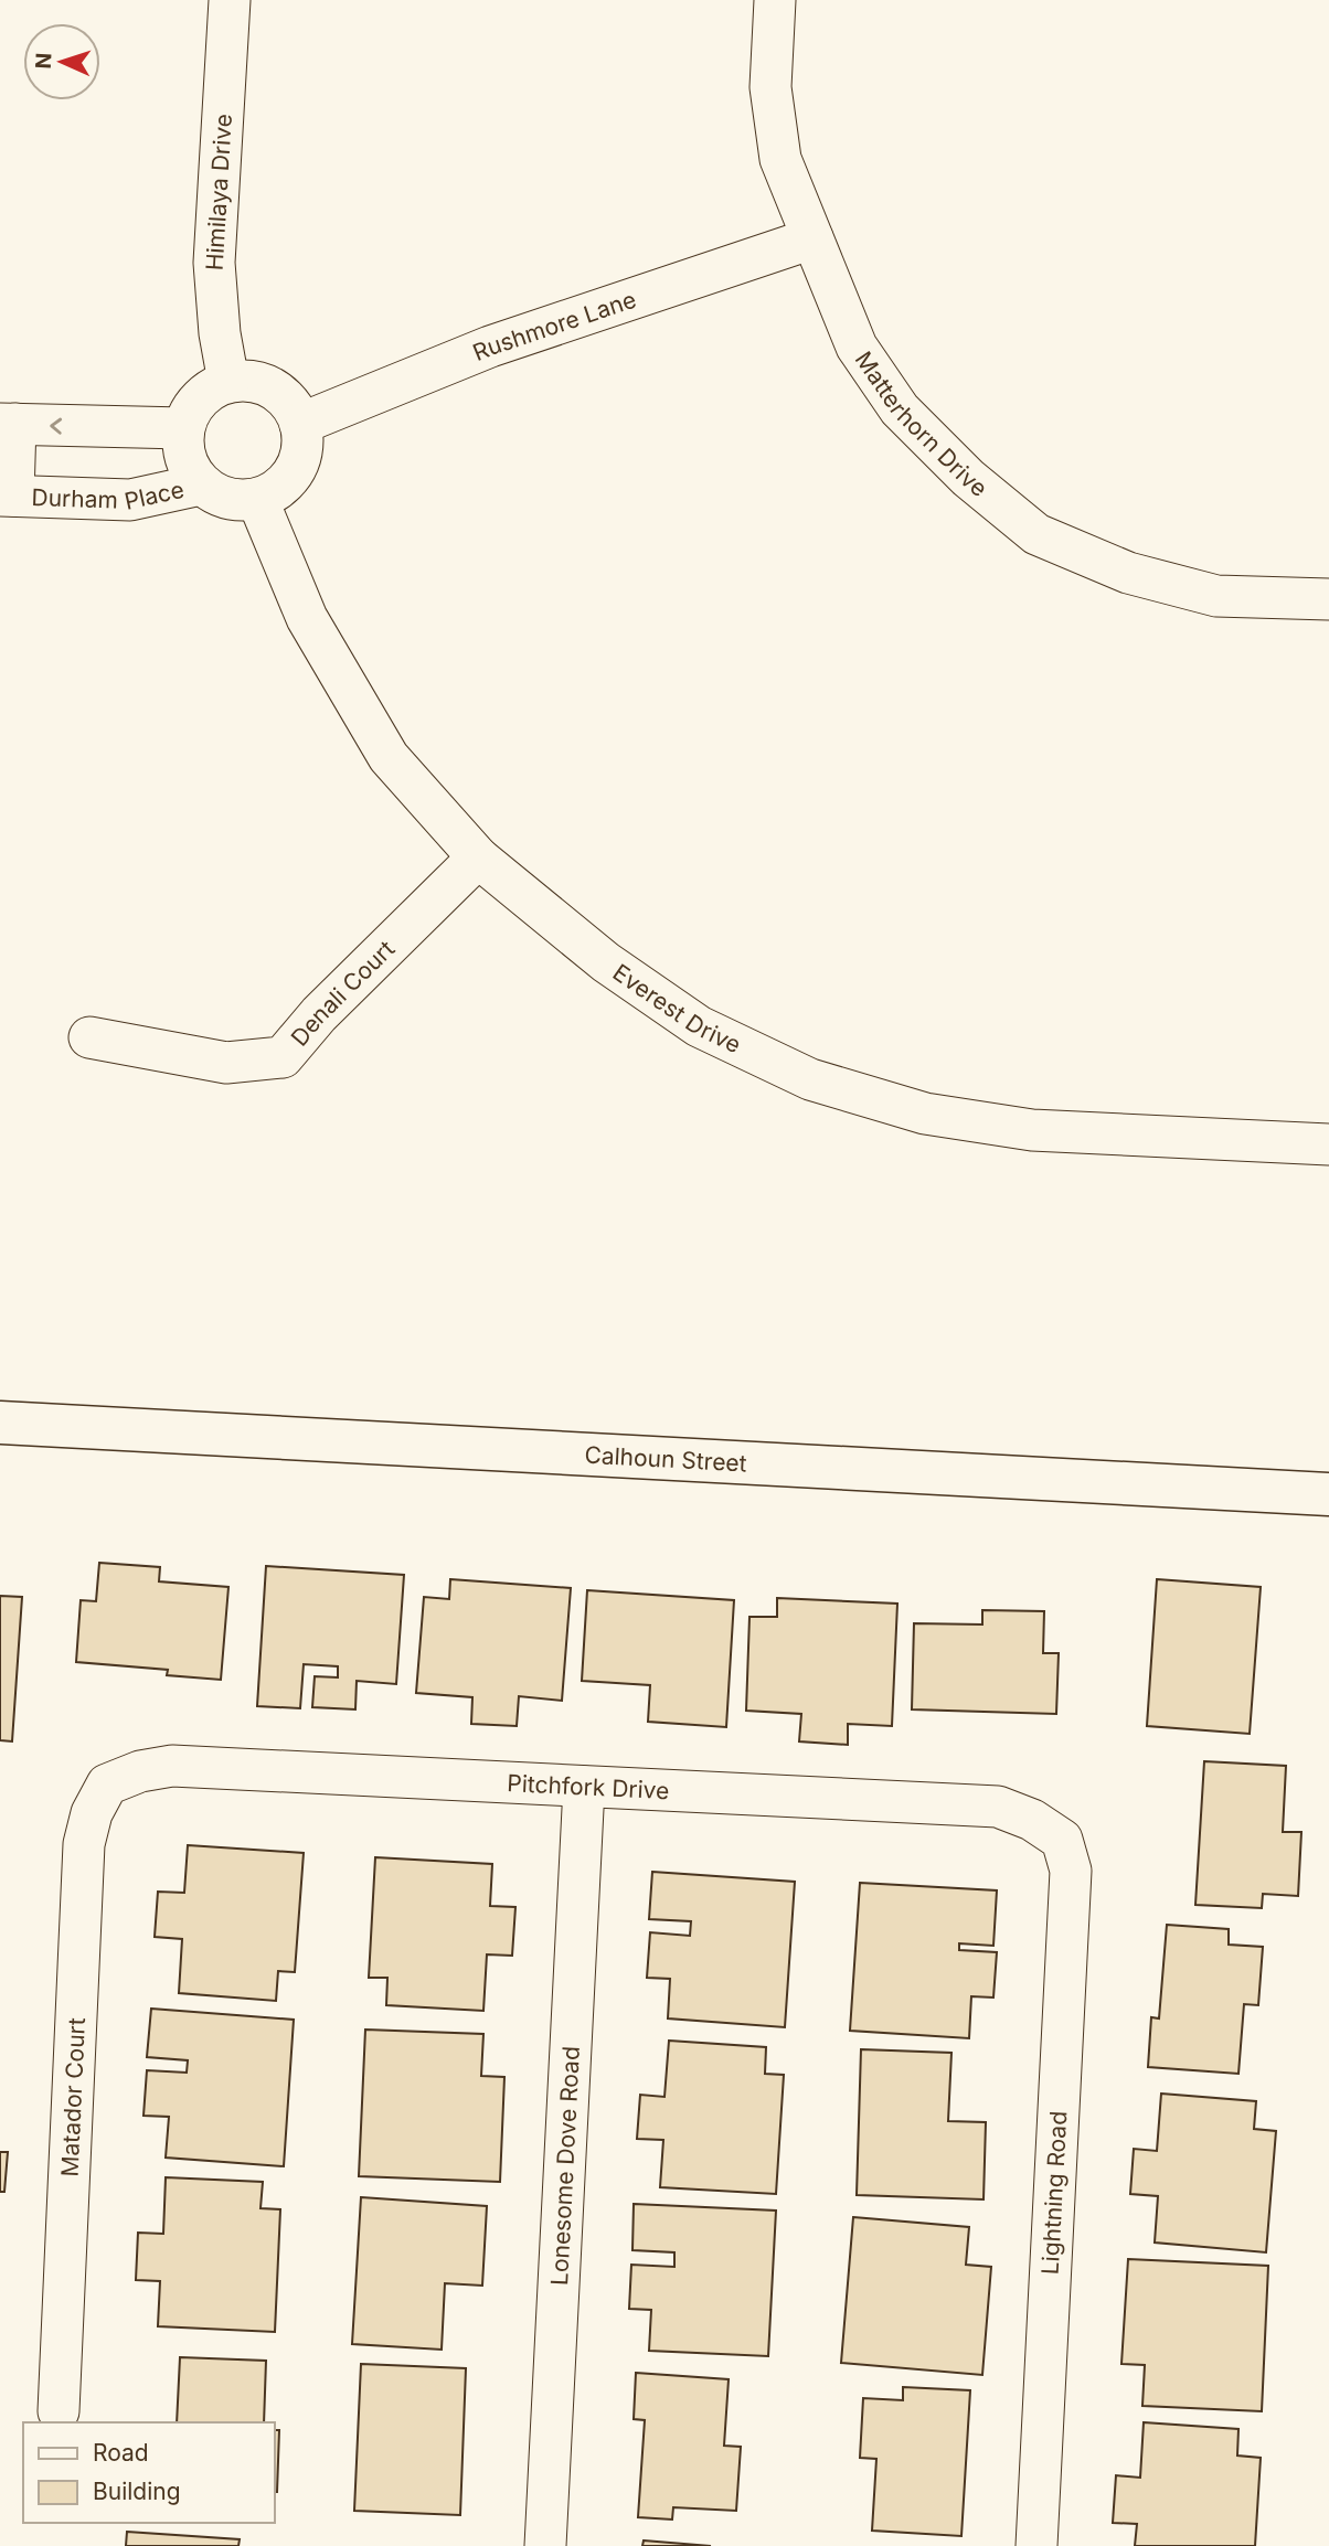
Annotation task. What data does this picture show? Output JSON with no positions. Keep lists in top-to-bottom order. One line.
{"streets":{"street":["Himilaya Drive","Rushmore Lane","Matterhorn Drive","Durham Place","Denali Court","Everest Drive","Calhoun Street","Pitchfork Drive","Matador Court","Lonesome Dove Road","Lightning Road"]},"crossings":[["Himilaya Drive","Rushmore Lane"],["Himilaya Drive","Durham Place"],["Himilaya Drive","Everest Drive"],["Rushmore Lane","Matterhorn Drive"],["Rushmore Lane","Durham Place"],["Rushmore Lane","Everest Drive"],["Durham Place","Everest Drive"],["Denali Court","Everest Drive"],["Pitchfork Drive","Matador Court"],["Pitchfork Drive","Lonesome Dove Road"],["Pitchfork Drive","Lightning Road"]],"legend":["Road","Building"],"north":"left"}
